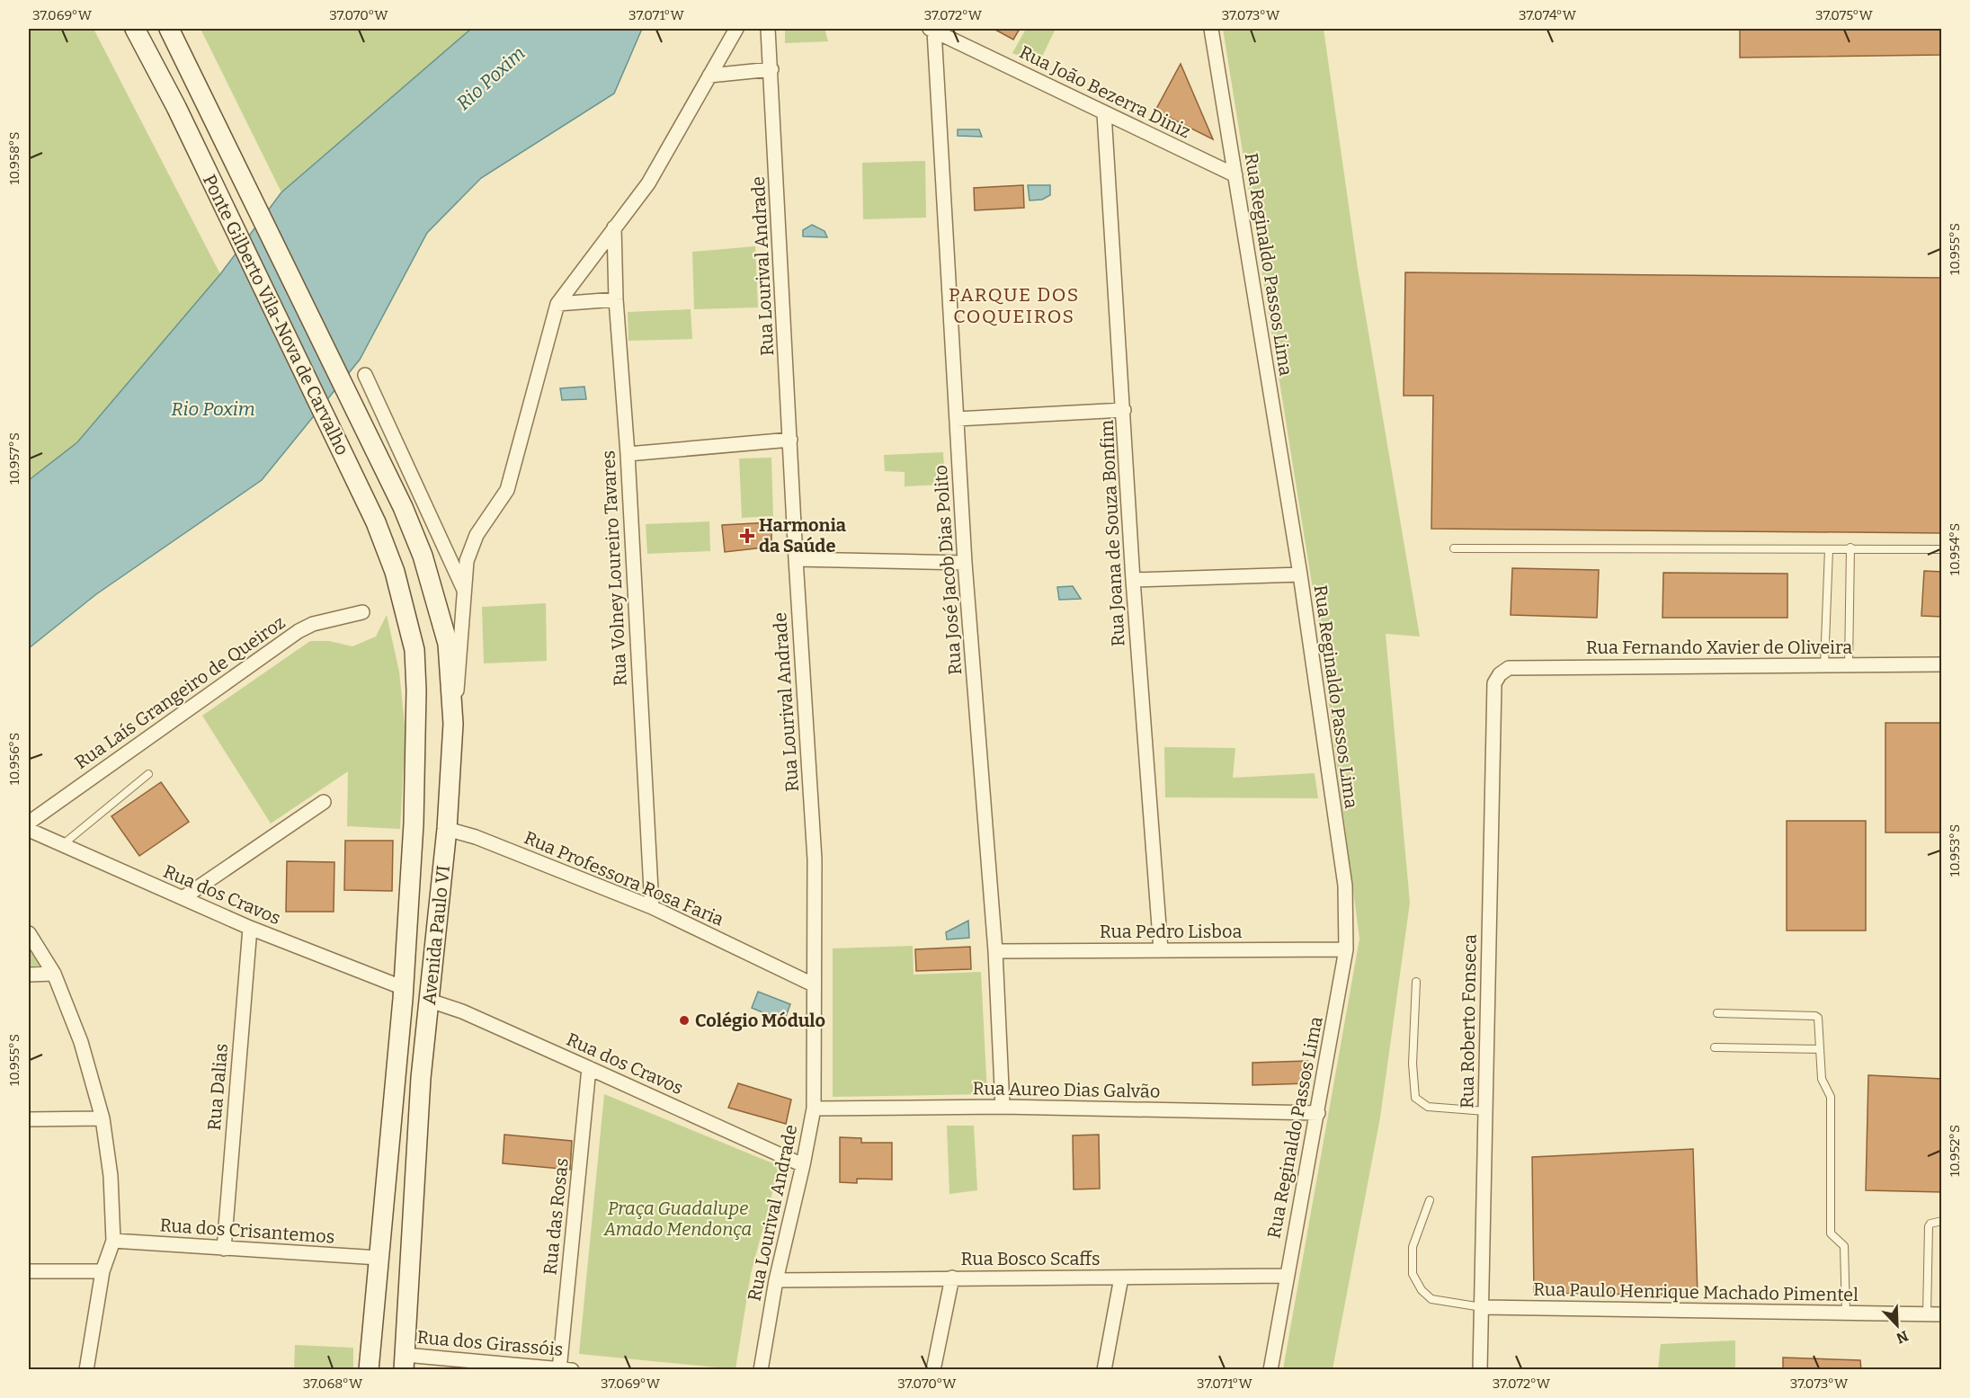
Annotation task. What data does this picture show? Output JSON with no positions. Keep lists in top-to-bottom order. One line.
{"streets":{"main road":["Ponte Gilberto Vila-Nova de Carvalho","Avenida Paulo VI"],"street":["Rua João Bezerra Diniz","Rua Reginaldo Passos Lima","Rua Lourival Andrade","Rua Joana de Souza Bonfim","Rua Volney Loureiro Tavares","Rua José Jacob Dias Polito","Rua Fernando Xavier de Oliveira","Rua Laís Grangeiro de Queiroz","Rua Professora Rosa Faria","Rua dos Cravos","Rua Pedro Lisboa","Rua Roberto Fonseca","Rua Dalias","Rua Aureo Dias Galvão","Rua das Rosas","Rua dos Crisantemos","Rua Bosco Scaffs","Rua Paulo Henrique Machado Pimentel","Rua dos Girassóis"]},"crossings":[["Rua João Bezerra Diniz","Rua Reginaldo Passos Lima"],["Rua João Bezerra Diniz","Rua Joana de Souza Bonfim"],["Rua João Bezerra Diniz","Rua José Jacob Dias Polito"],["Rua Reginaldo Passos Lima","Rua Pedro Lisboa"],["Rua Reginaldo Passos Lima","Rua Aureo Dias Galvão"],["Rua Reginaldo Passos Lima","Rua Bosco Scaffs"],["Rua Lourival Andrade","Rua Professora Rosa Faria"],["Rua Lourival Andrade","Rua dos Cravos"],["Rua Lourival Andrade","Rua Aureo Dias Galvão"],["Rua Lourival Andrade","Rua Bosco Scaffs"],["Ponte Gilberto Vila-Nova de Carvalho","Avenida Paulo VI"],["Rua Joana de Souza Bonfim","Rua Pedro Lisboa"],["Rua Volney Loureiro Tavares","Rua Professora Rosa Faria"],["Rua José Jacob Dias Polito","Rua Pedro Lisboa"],["Rua José Jacob Dias Polito","Rua Aureo Dias Galvão"],["Rua Fernando Xavier de Oliveira","Rua Roberto Fonseca"],["Rua Professora Rosa Faria","Avenida Paulo VI"],["Rua dos Cravos","Avenida Paulo VI"],["Rua dos Cravos","Rua Dalias"],["Rua dos Cravos","Rua das Rosas"],["Avenida Paulo VI","Rua dos Crisantemos"],["Avenida Paulo VI","Rua dos Girassóis"],["Rua Roberto Fonseca","Rua Paulo Henrique Machado Pimentel"],["Rua Dalias","Rua dos Crisantemos"],["Rua das Rosas","Rua dos Girassóis"]],"districts":["PARQUE DOS COQUEIROS"],"water":["Rio Poxim"],"parks":["Praça Guadalupe Amado Mendonça"],"places":{"health":["Harmonia da Saúde"],"other":["Colégio Módulo"]},"north":"bottom right","coordinates":["37.069°W","37.070°W","37.071°W","37.072°W","37.073°W","37.074°W","37.075°W","10.958°S","10.955°S","10.957°S","10.954°S","10.956°S","10.953°S","10.952°S","37.068°W"]}
